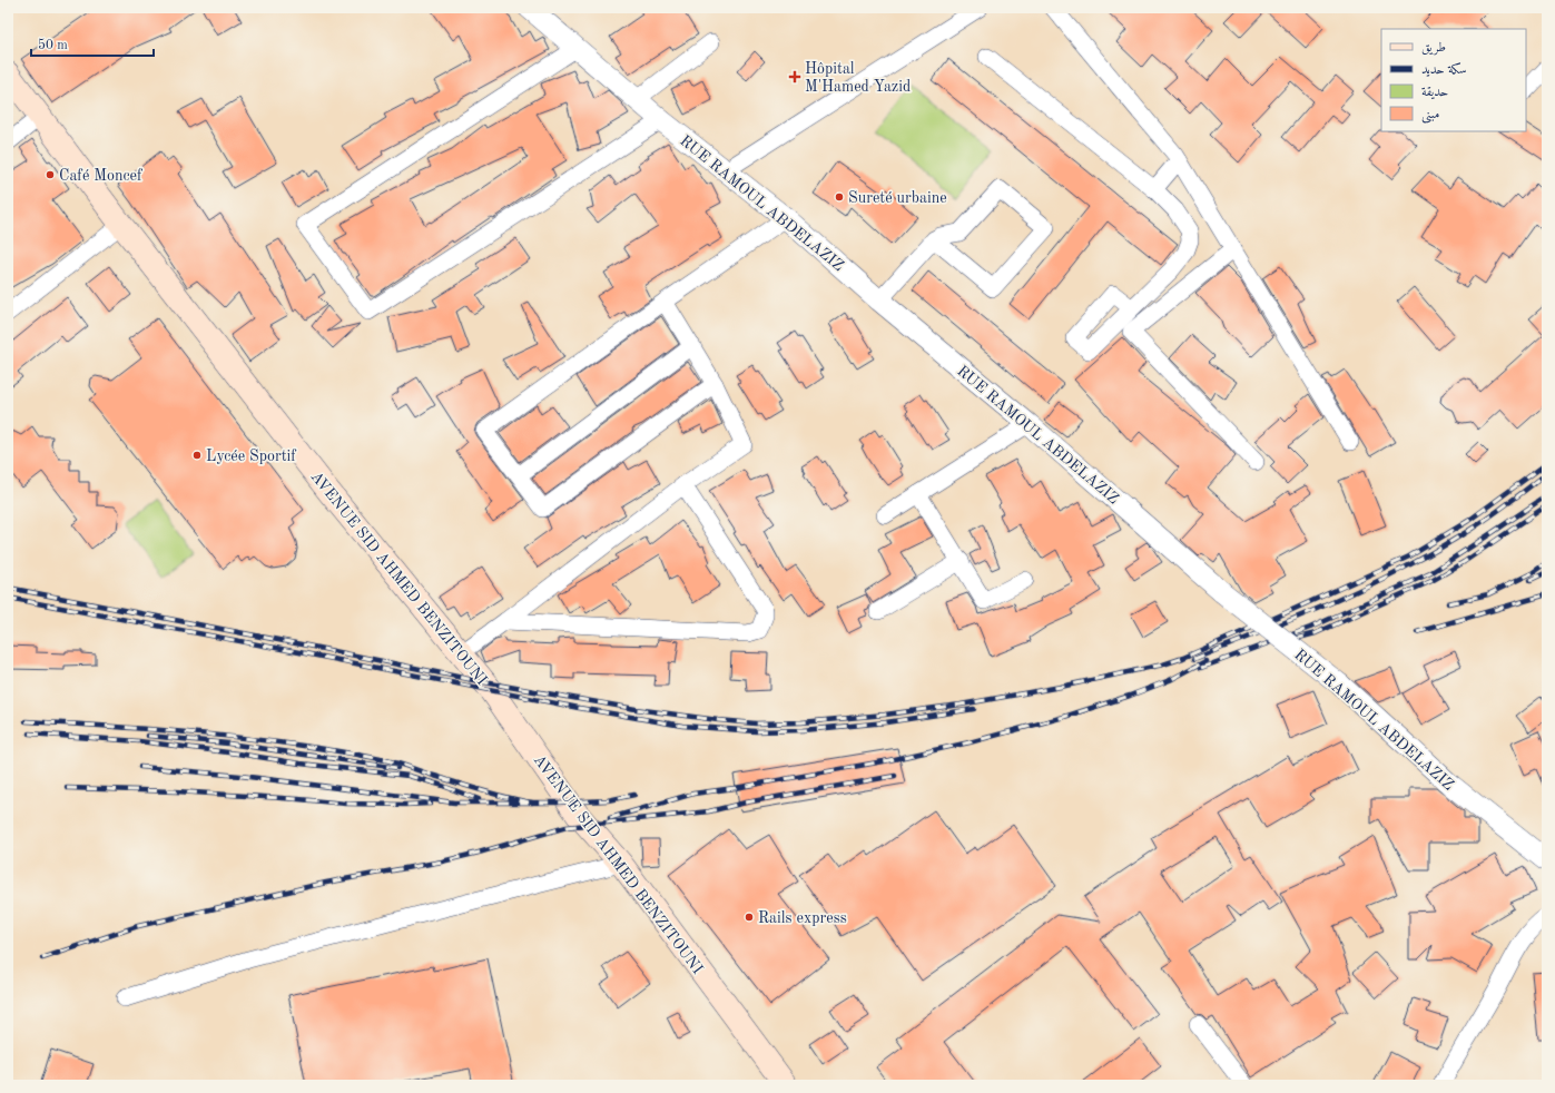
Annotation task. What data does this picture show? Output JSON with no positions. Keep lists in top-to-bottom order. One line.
{"streets":{"main road":["AVENUE SID AHMED BENZITOUNI"],"street":["RUE RAMOUL ABDELAZIZ"]},"places":{"health":["Hôpital M'Hamed Yazid"],"other":["Café Moncef","Sureté urbaine","Lycée Sportif","Rails express"]},"legend":["طريق","سكة حديد","حديقة","مبنى"],"scale_bar":"50 m"}
